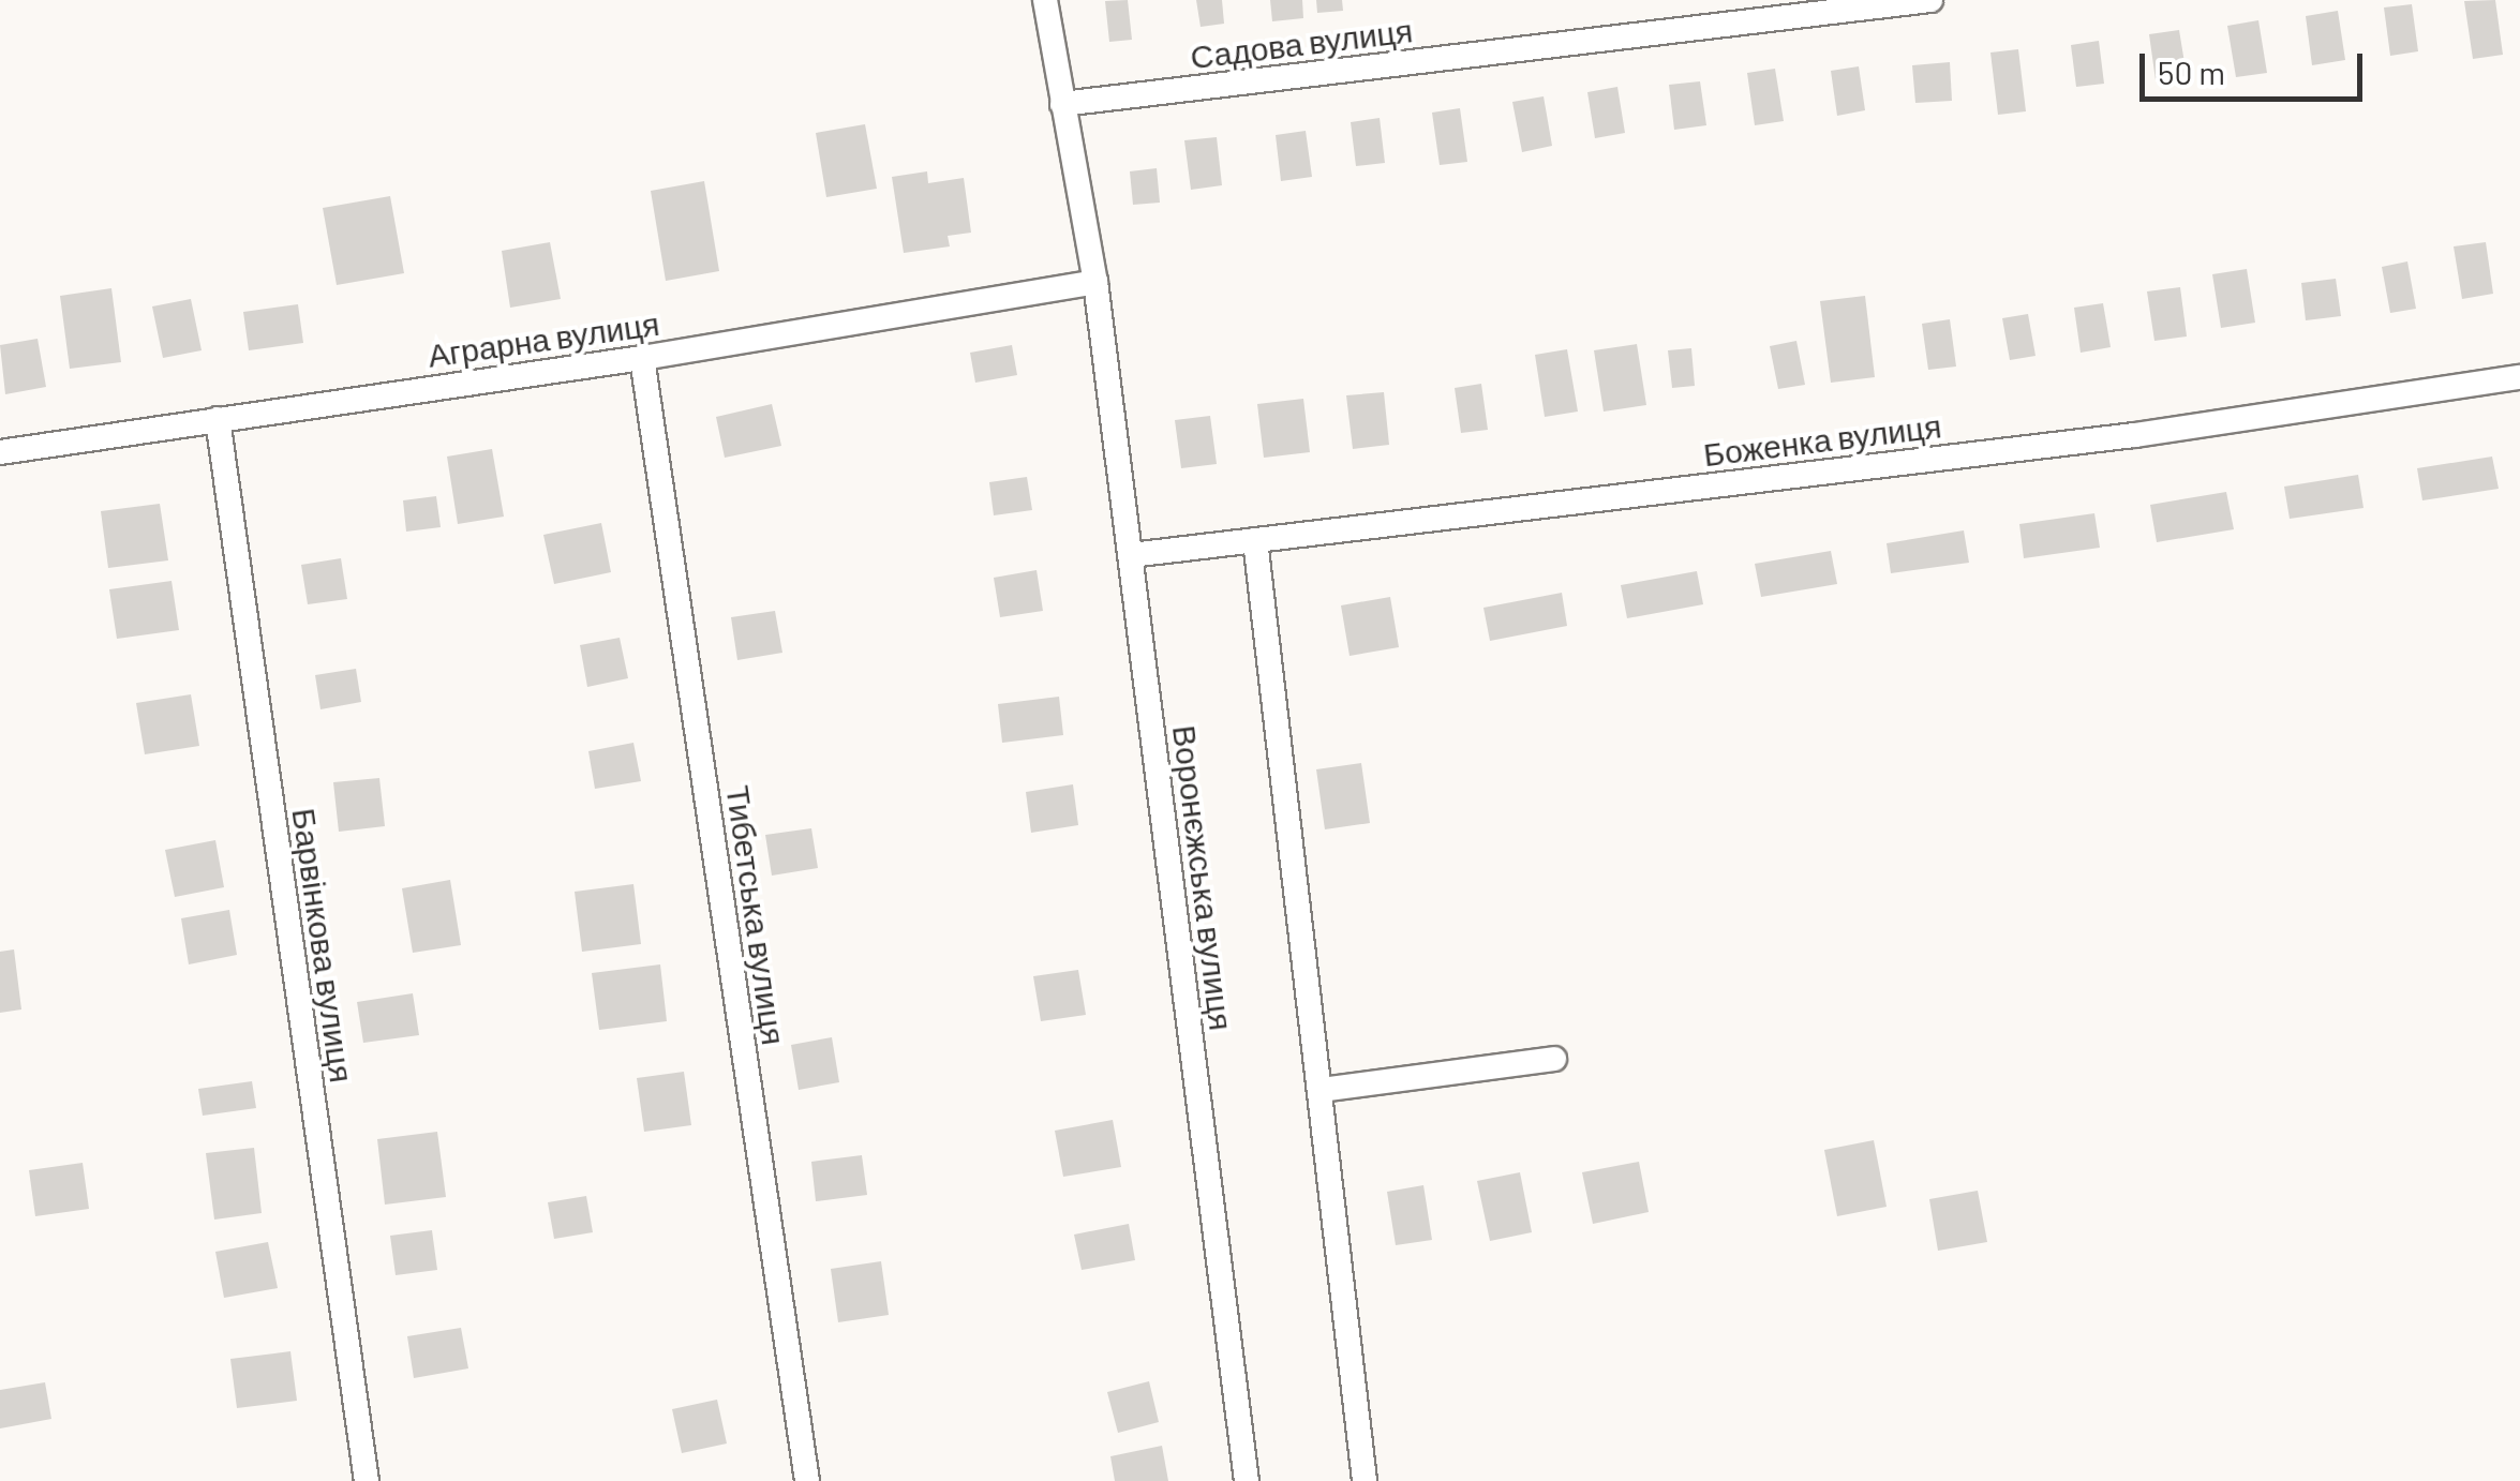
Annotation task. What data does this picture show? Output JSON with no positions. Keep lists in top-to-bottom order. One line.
{"streets":{"street":["Садова вулиця","Аграрна вулиця","Боженка вулиця","Воронєжська вулиця","Тибетська вулиця","Барвінкова вулиця"]},"crossings":[["Садова вулиця","Воронєжська вулиця"],["Аграрна вулиця","Воронєжська вулиця"],["Аграрна вулиця","Тибетська вулиця"],["Аграрна вулиця","Барвінкова вулиця"],["Боженка вулиця","Воронєжська вулиця"]],"scale_bar":"50 m"}
